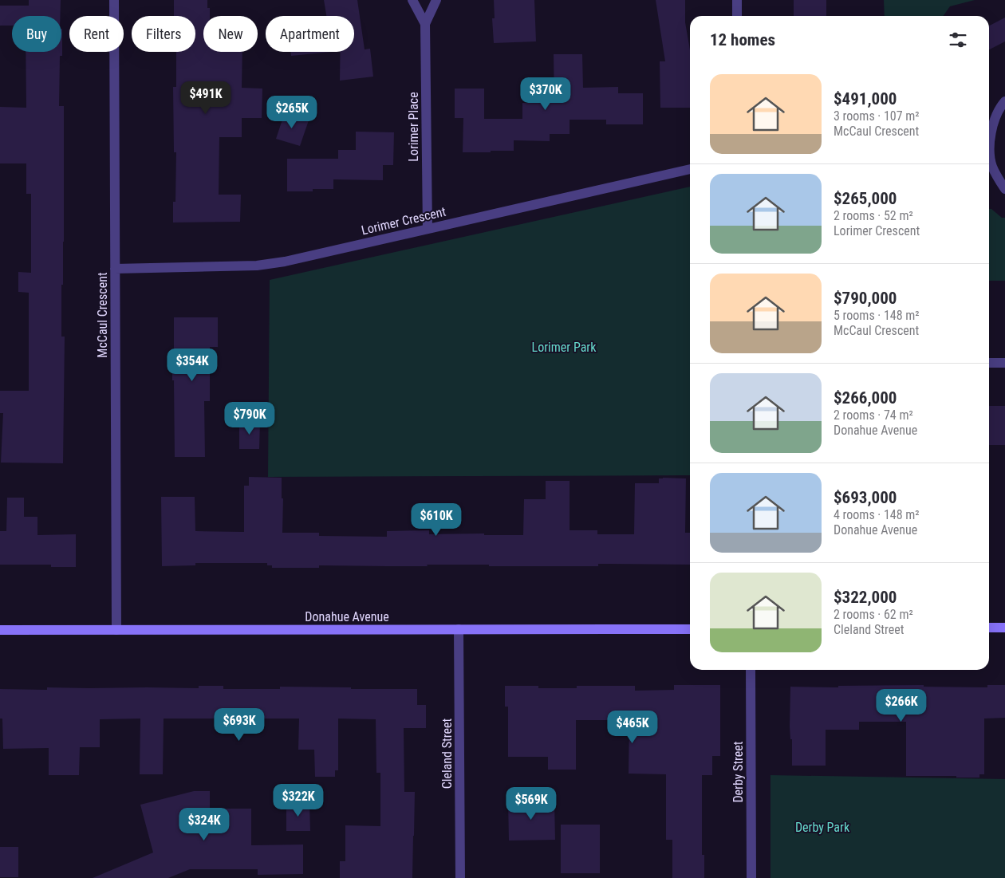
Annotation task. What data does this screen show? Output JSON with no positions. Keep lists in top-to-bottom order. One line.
{"streets":{"street":["Lorimer Place","Lorimer Crescent","McCaul Crescent","Donahue Avenue","Cleland Street","Derby Street"]},"crossings":[["Lorimer Place","Lorimer Crescent"],["Lorimer Crescent","McCaul Crescent"],["McCaul Crescent","Donahue Avenue"],["Donahue Avenue","Cleland Street"]],"parks":["Lorimer Park","Derby Park"],"page":{"chip":["Buy","Rent","Filters","New","Apartment"],"heading":"12 homes","list":[{"name":"$491,000","note":"3 rooms · 107 m² · McCaul Crescent"},{"name":"$265,000","note":"2 rooms · 52 m² · Lorimer Crescent"},{"name":"$790,000","note":"5 rooms · 148 m² · McCaul Crescent"},{"name":"$266,000","note":"2 rooms · 74 m² · Donahue Avenue"},{"name":"$693,000","note":"4 rooms · 148 m² · Donahue Avenue"},{"name":"$322,000","note":"2 rooms · 62 m² · Cleland Street"}],"price":["$370K","$491K","$265K","$354K","$790K","$610K","$266K","$693K","$465K","$322K","$569K","$324K"]}}
